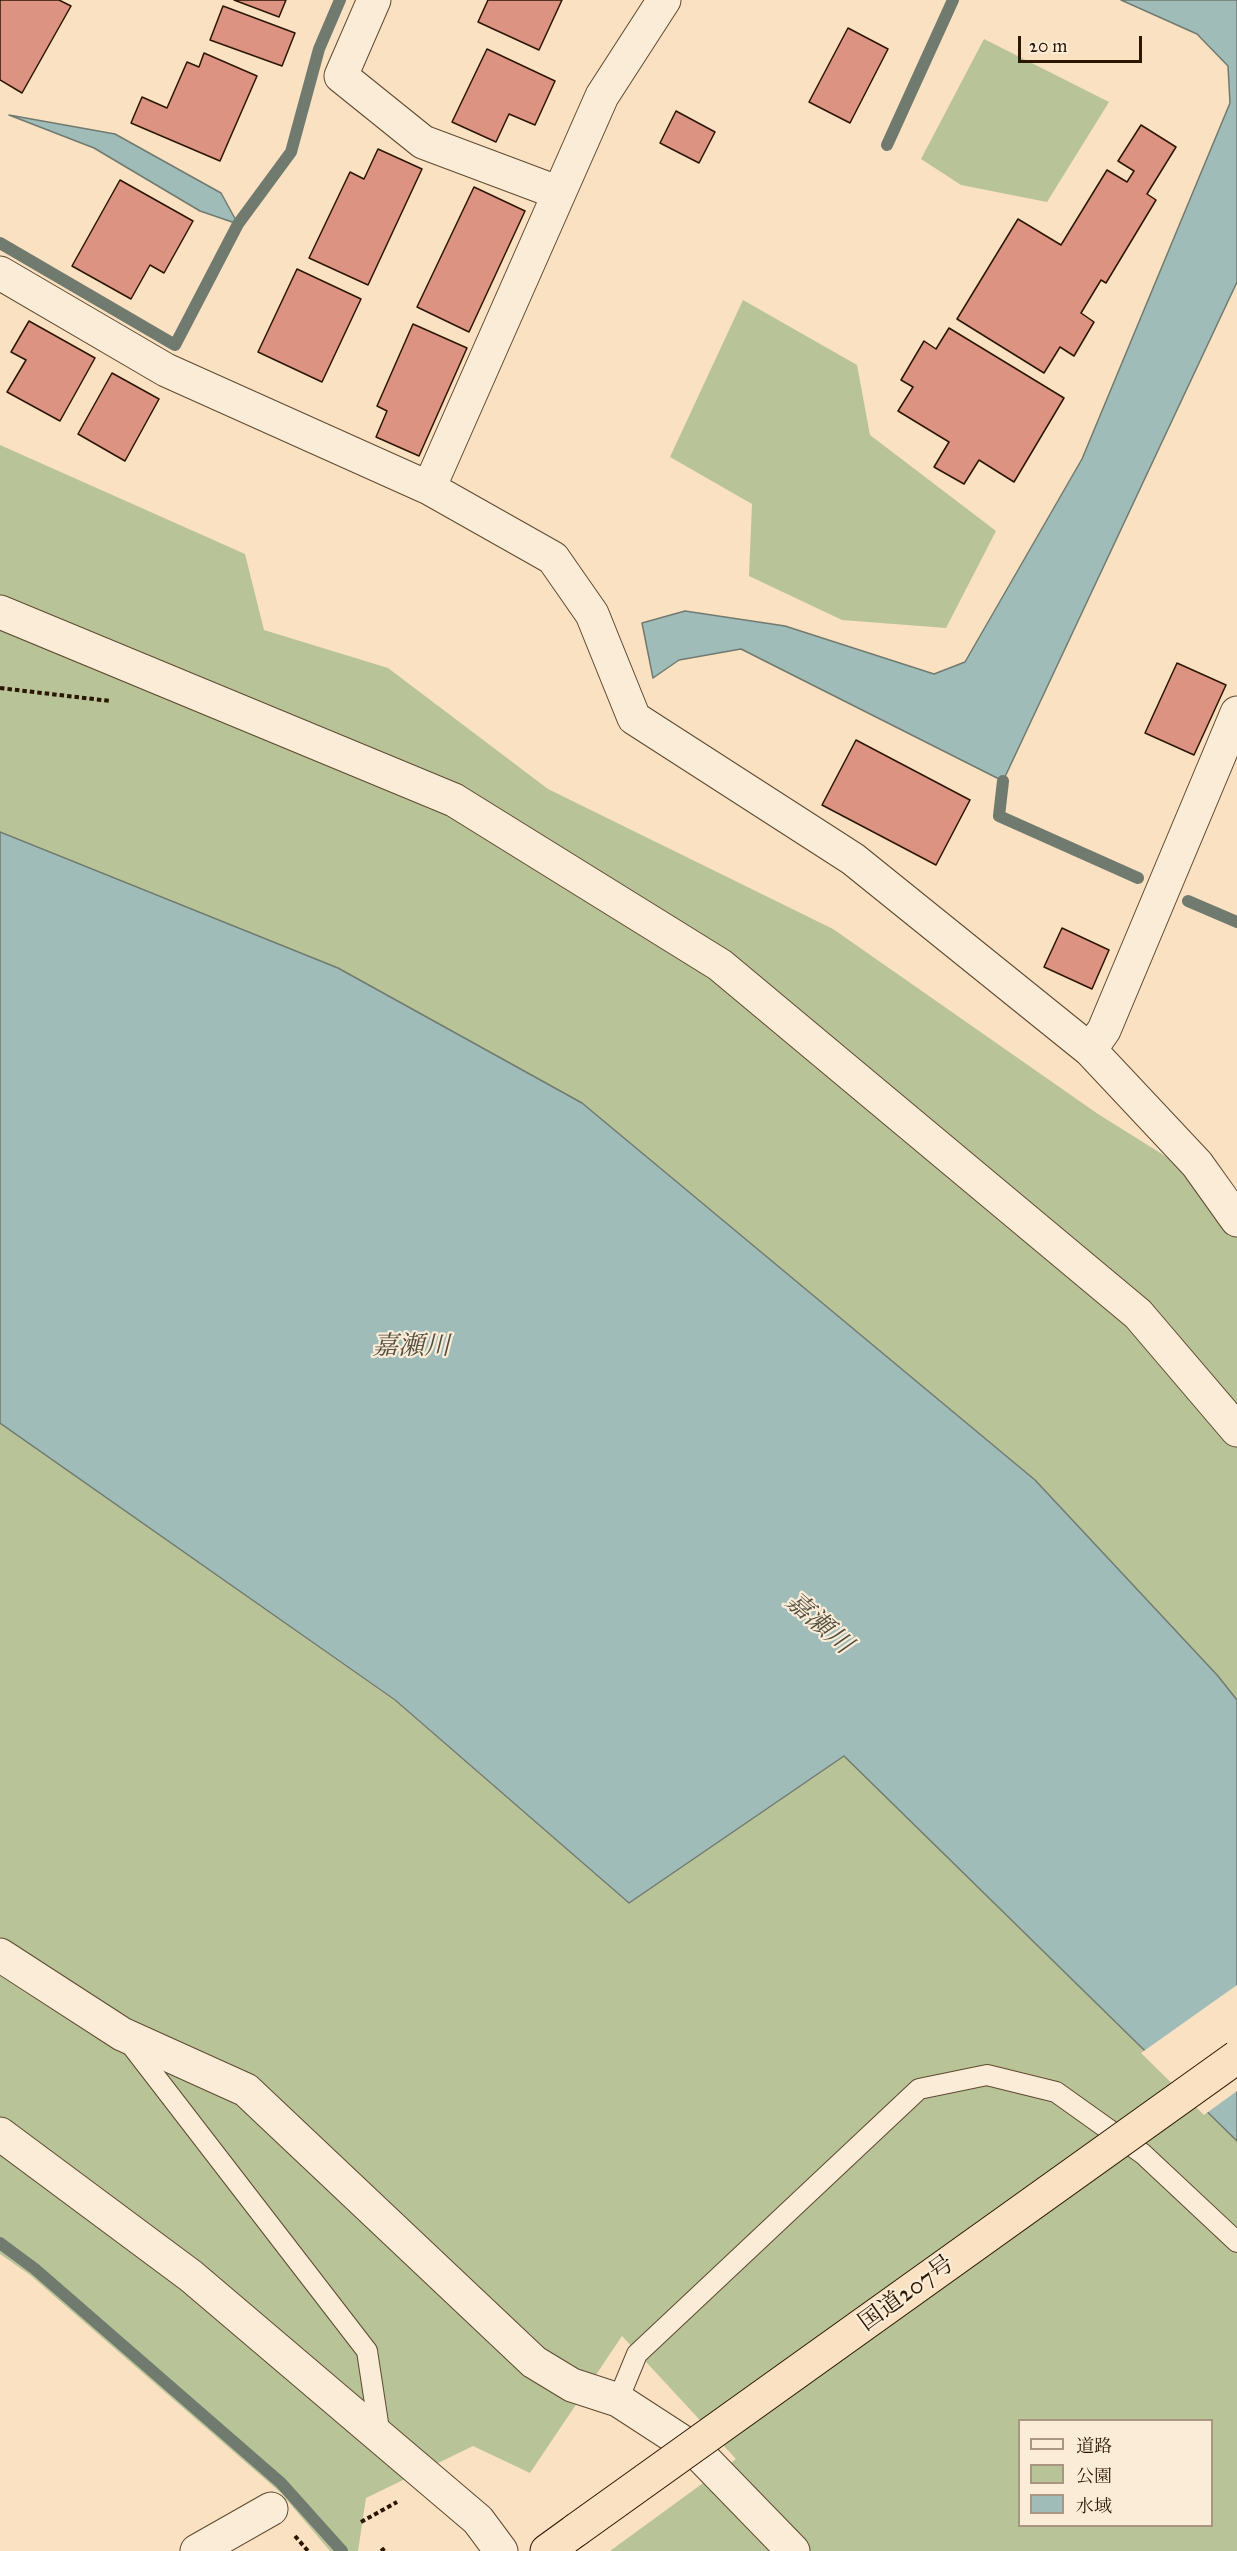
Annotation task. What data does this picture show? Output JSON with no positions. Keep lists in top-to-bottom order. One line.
{"streets":{"highway":["国道207号"]},"water":["嘉瀬川"],"legend":["道路","公園","水域"],"scale_bar":"20 m"}
